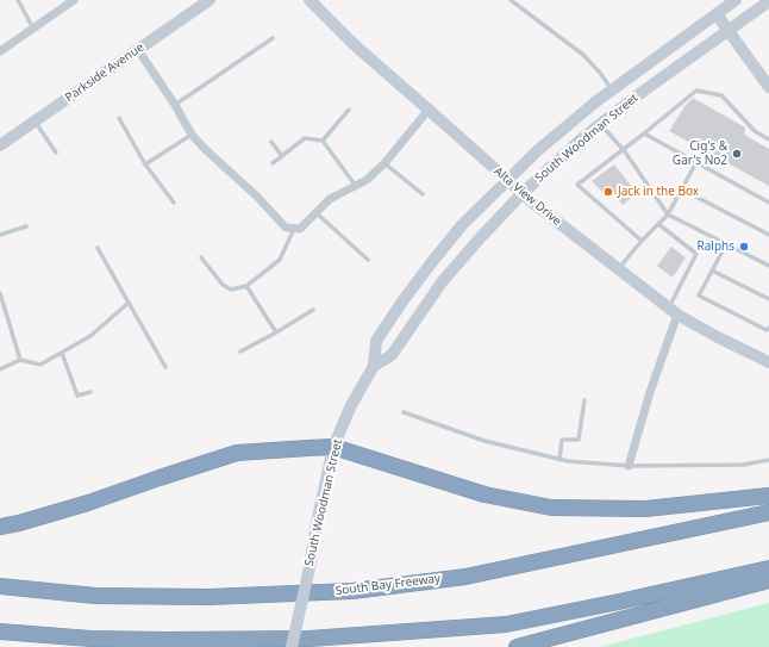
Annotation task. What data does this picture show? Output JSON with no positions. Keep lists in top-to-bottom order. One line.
{"streets":{"highway":["South Bay Freeway"],"main road":["Parkside Avenue","South Woodman Street","Alta View Drive"]},"crossings":[["South Woodman Street","Alta View Drive"]],"places":["Cig's & Gar's No2","Jack in the Box","Ralphs"]}
